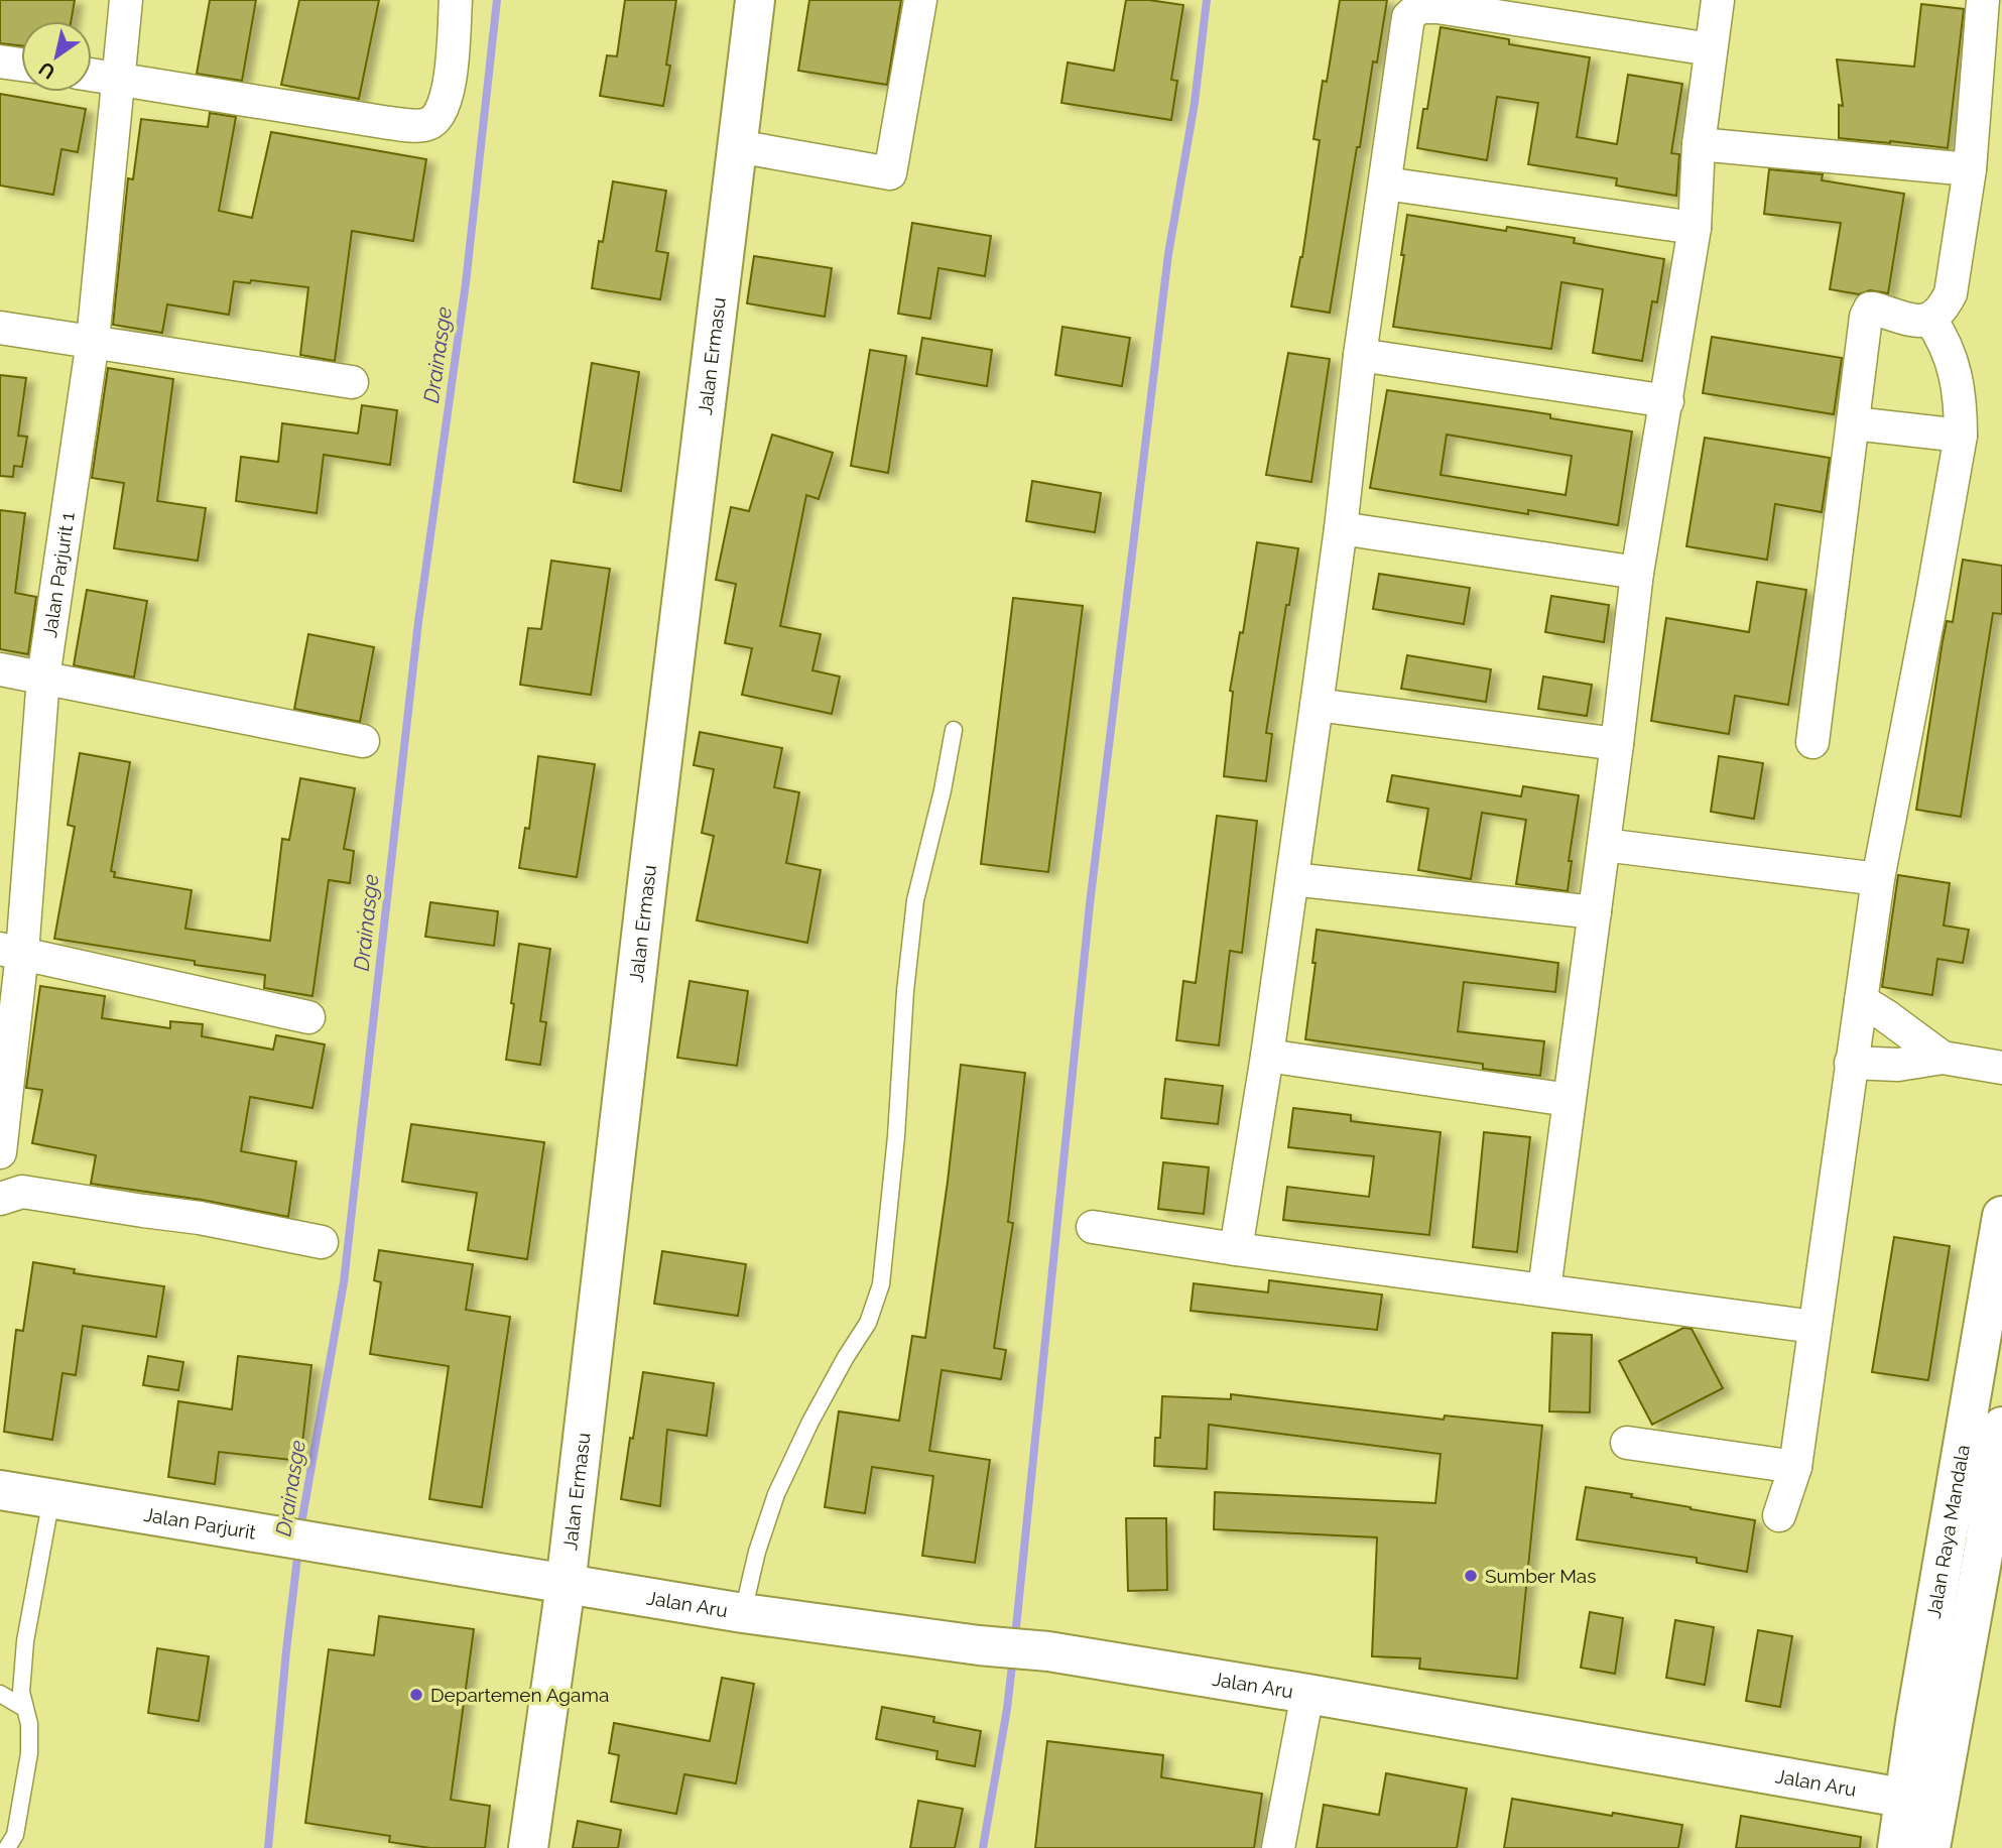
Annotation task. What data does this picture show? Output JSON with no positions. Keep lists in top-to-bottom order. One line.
{"streets":{"main road":["Jalan Ermasu","Jalan Parjurit","Jalan Raya Mandala","Jalan Aru"],"street":["Jalan Parjurit 1"]},"crossings":[["Jalan Ermasu","Jalan Parjurit"],["Jalan Ermasu","Jalan Aru"],["Jalan Parjurit","Jalan Aru"],["Jalan Raya Mandala","Jalan Aru"]],"water":["Drainasge"],"places":["Sumber Mas","Departemen Agama"],"north":"bottom left"}
